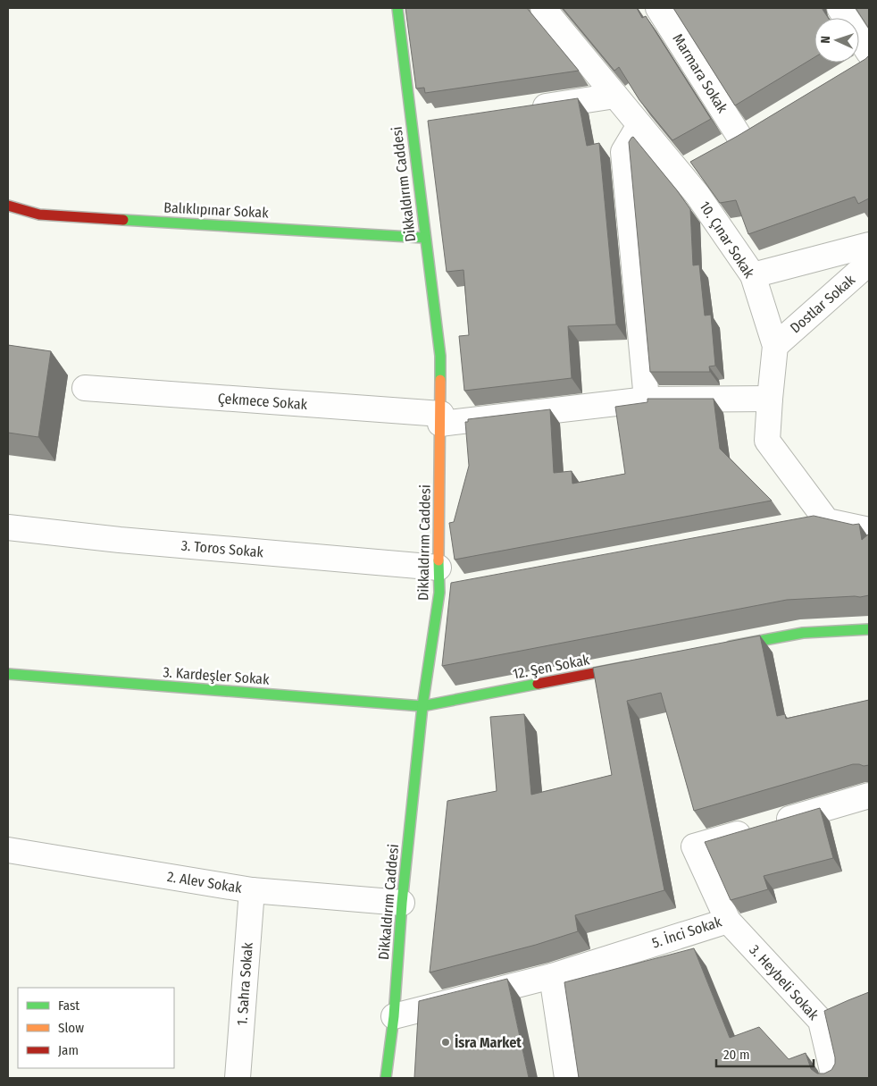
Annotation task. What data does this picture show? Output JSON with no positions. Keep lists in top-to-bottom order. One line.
{"streets":{"street":["Marmara Sokak","Dikkaldırım Caddesi","Balıklıpınar Sokak","10. Çınar Sokak","Dostlar Sokak","Çekmece Sokak","3. Toros Sokak","12. Şen Sokak","3. Kardeşler Sokak","2. Alev Sokak","5. İnci Sokak","3. Heybeli Sokak","1. Sahra Sokak"]},"crossings":[["Marmara Sokak","10. Çınar Sokak"],["Dikkaldırım Caddesi","Balıklıpınar Sokak"],["Dikkaldırım Caddesi","Çekmece Sokak"],["Dikkaldırım Caddesi","3. Toros Sokak"],["Dikkaldırım Caddesi","12. Şen Sokak"],["Dikkaldırım Caddesi","3. Kardeşler Sokak"],["Dikkaldırım Caddesi","2. Alev Sokak"],["Dikkaldırım Caddesi","5. İnci Sokak"],["10. Çınar Sokak","Dostlar Sokak"],["12. Şen Sokak","3. Kardeşler Sokak"],["2. Alev Sokak","1. Sahra Sokak"],["5. İnci Sokak","3. Heybeli Sokak"]],"places":["İsra Market"],"legend":["Fast","Slow","Jam"],"scale_bar":"20 m","north":"left"}
